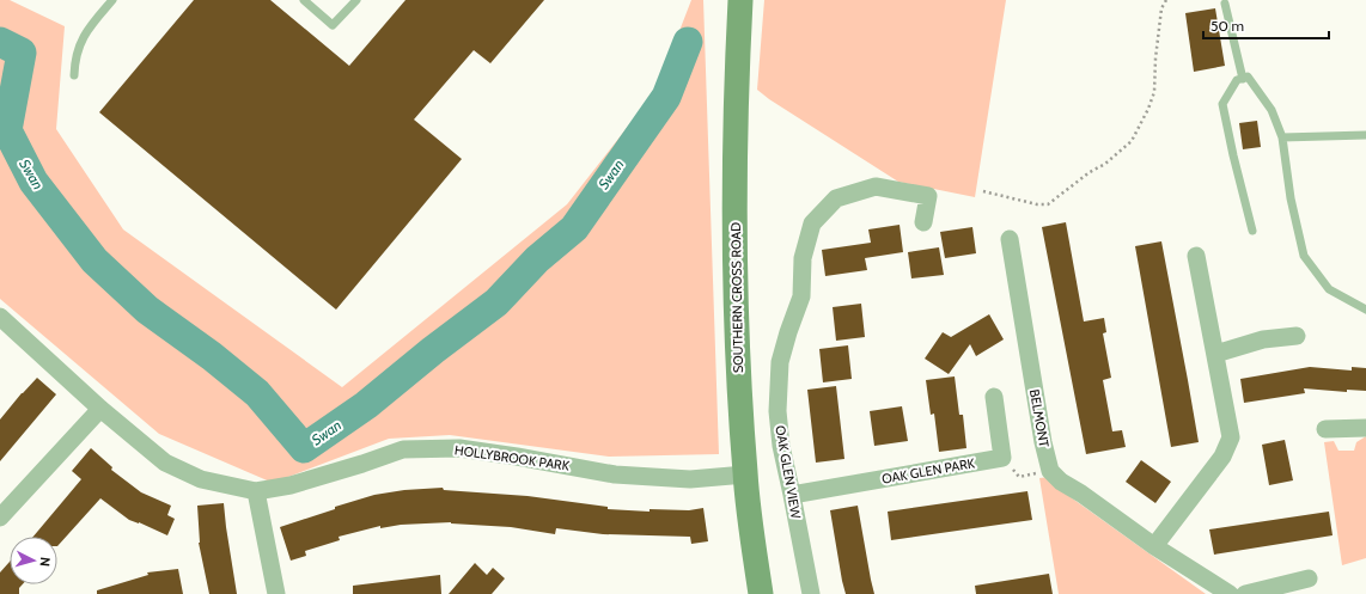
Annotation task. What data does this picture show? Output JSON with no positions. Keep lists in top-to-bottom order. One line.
{"streets":{"main road":["SOUTHERN CROSS ROAD"],"street":["BELMONT","HOLLYBROOK PARK","OAK GLEN PARK","OAK GLEN VIEW"]},"crossings":[["SOUTHERN CROSS ROAD","HOLLYBROOK PARK"],["OAK GLEN PARK","OAK GLEN VIEW"]],"water":["Swan"],"scale_bar":"50 m","north":"right"}
